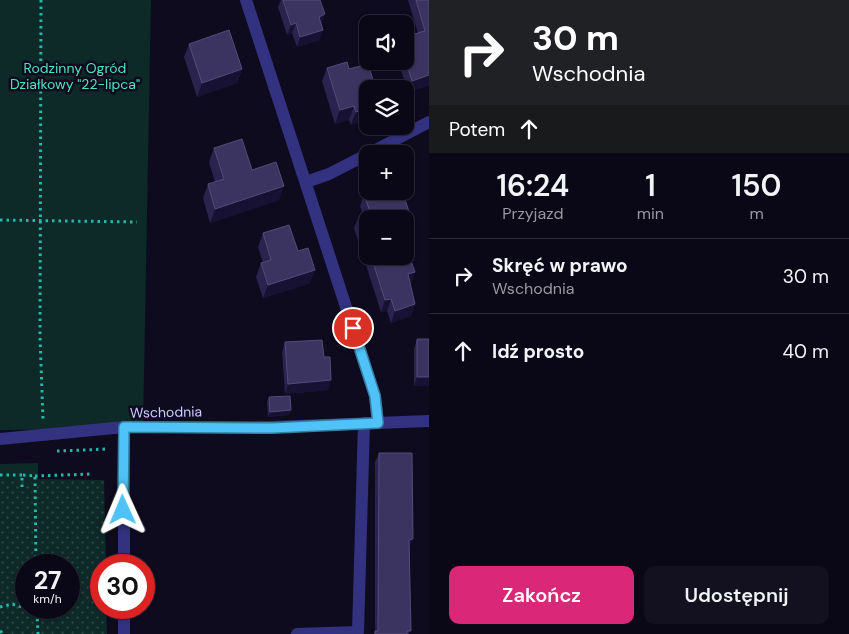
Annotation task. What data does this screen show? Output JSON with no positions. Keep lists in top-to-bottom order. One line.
{"streets":{"street":["Wschodnia"]},"parks":["Rodzinny Ogród Działkowy \"22-lipca\""],"page":{"turn":["30 m","Wschodnia"],"map_buttons":["+","−"],"then":"Potem","eta":["16:24","Przyjazd","1","min","150","m"],"list":[{"name":"Skręć w prawo","note":"Wschodnia","value":"30 m"},{"name":"Idź prosto","value":"40 m"}],"speed":"27 km/h","limit":"30","buttons":["Zakończ","Udostępnij"]}}
